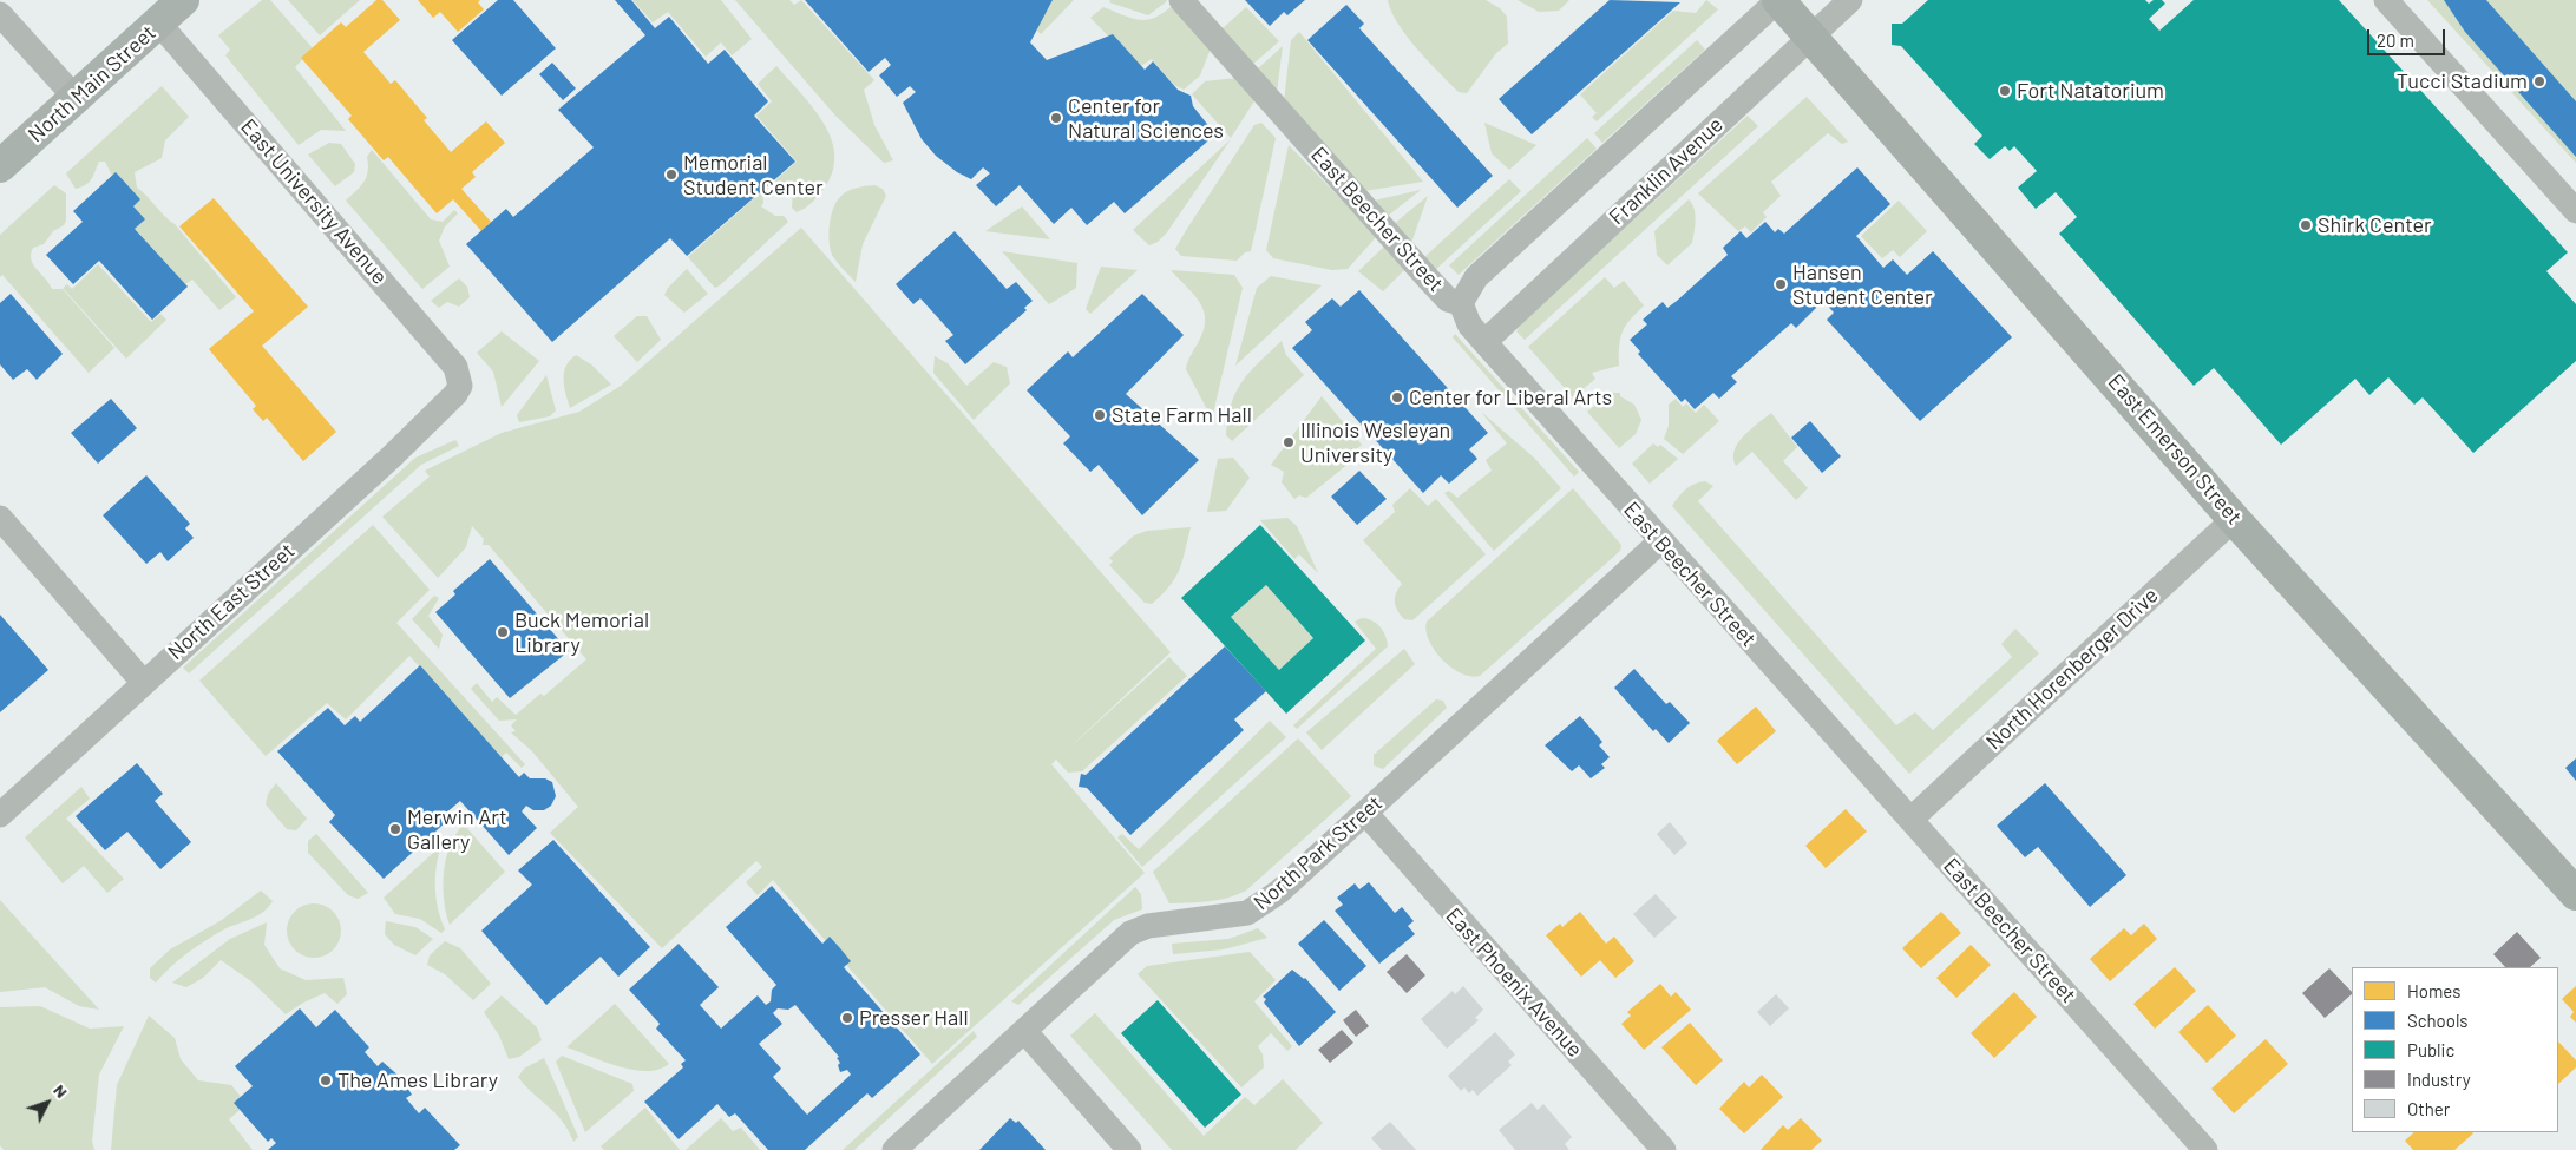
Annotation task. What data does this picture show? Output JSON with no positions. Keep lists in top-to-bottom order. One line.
{"streets":{"main road":["North Main Street","East Emerson Street"],"street":["Franklin Avenue","East University Avenue","East Beecher Street","North East Street","North Horenberger Drive","North Park Street","East Phoenix Avenue"]},"crossings":[["North Main Street","East University Avenue"],["Franklin Avenue","East Beecher Street"],["Franklin Avenue","East Emerson Street"],["East University Avenue","North East Street"],["East Beecher Street","North Horenberger Drive"],["East Beecher Street","North Park Street"],["East Emerson Street","North Horenberger Drive"],["North Park Street","East Phoenix Avenue"]],"places":["Tucci Stadium","Fort Natatorium","Center for Natural Sciences","Memorial Student Center","Shirk Center","Hansen Student Center","Center for Liberal Arts","State Farm Hall","Illinois Wesleyan University","Buck Memorial Library","Merwin Art Gallery","Presser Hall","The Ames Library"],"legend":["Homes","Schools","Public","Industry","Other"],"scale_bar":"20 m","north":"top right"}
